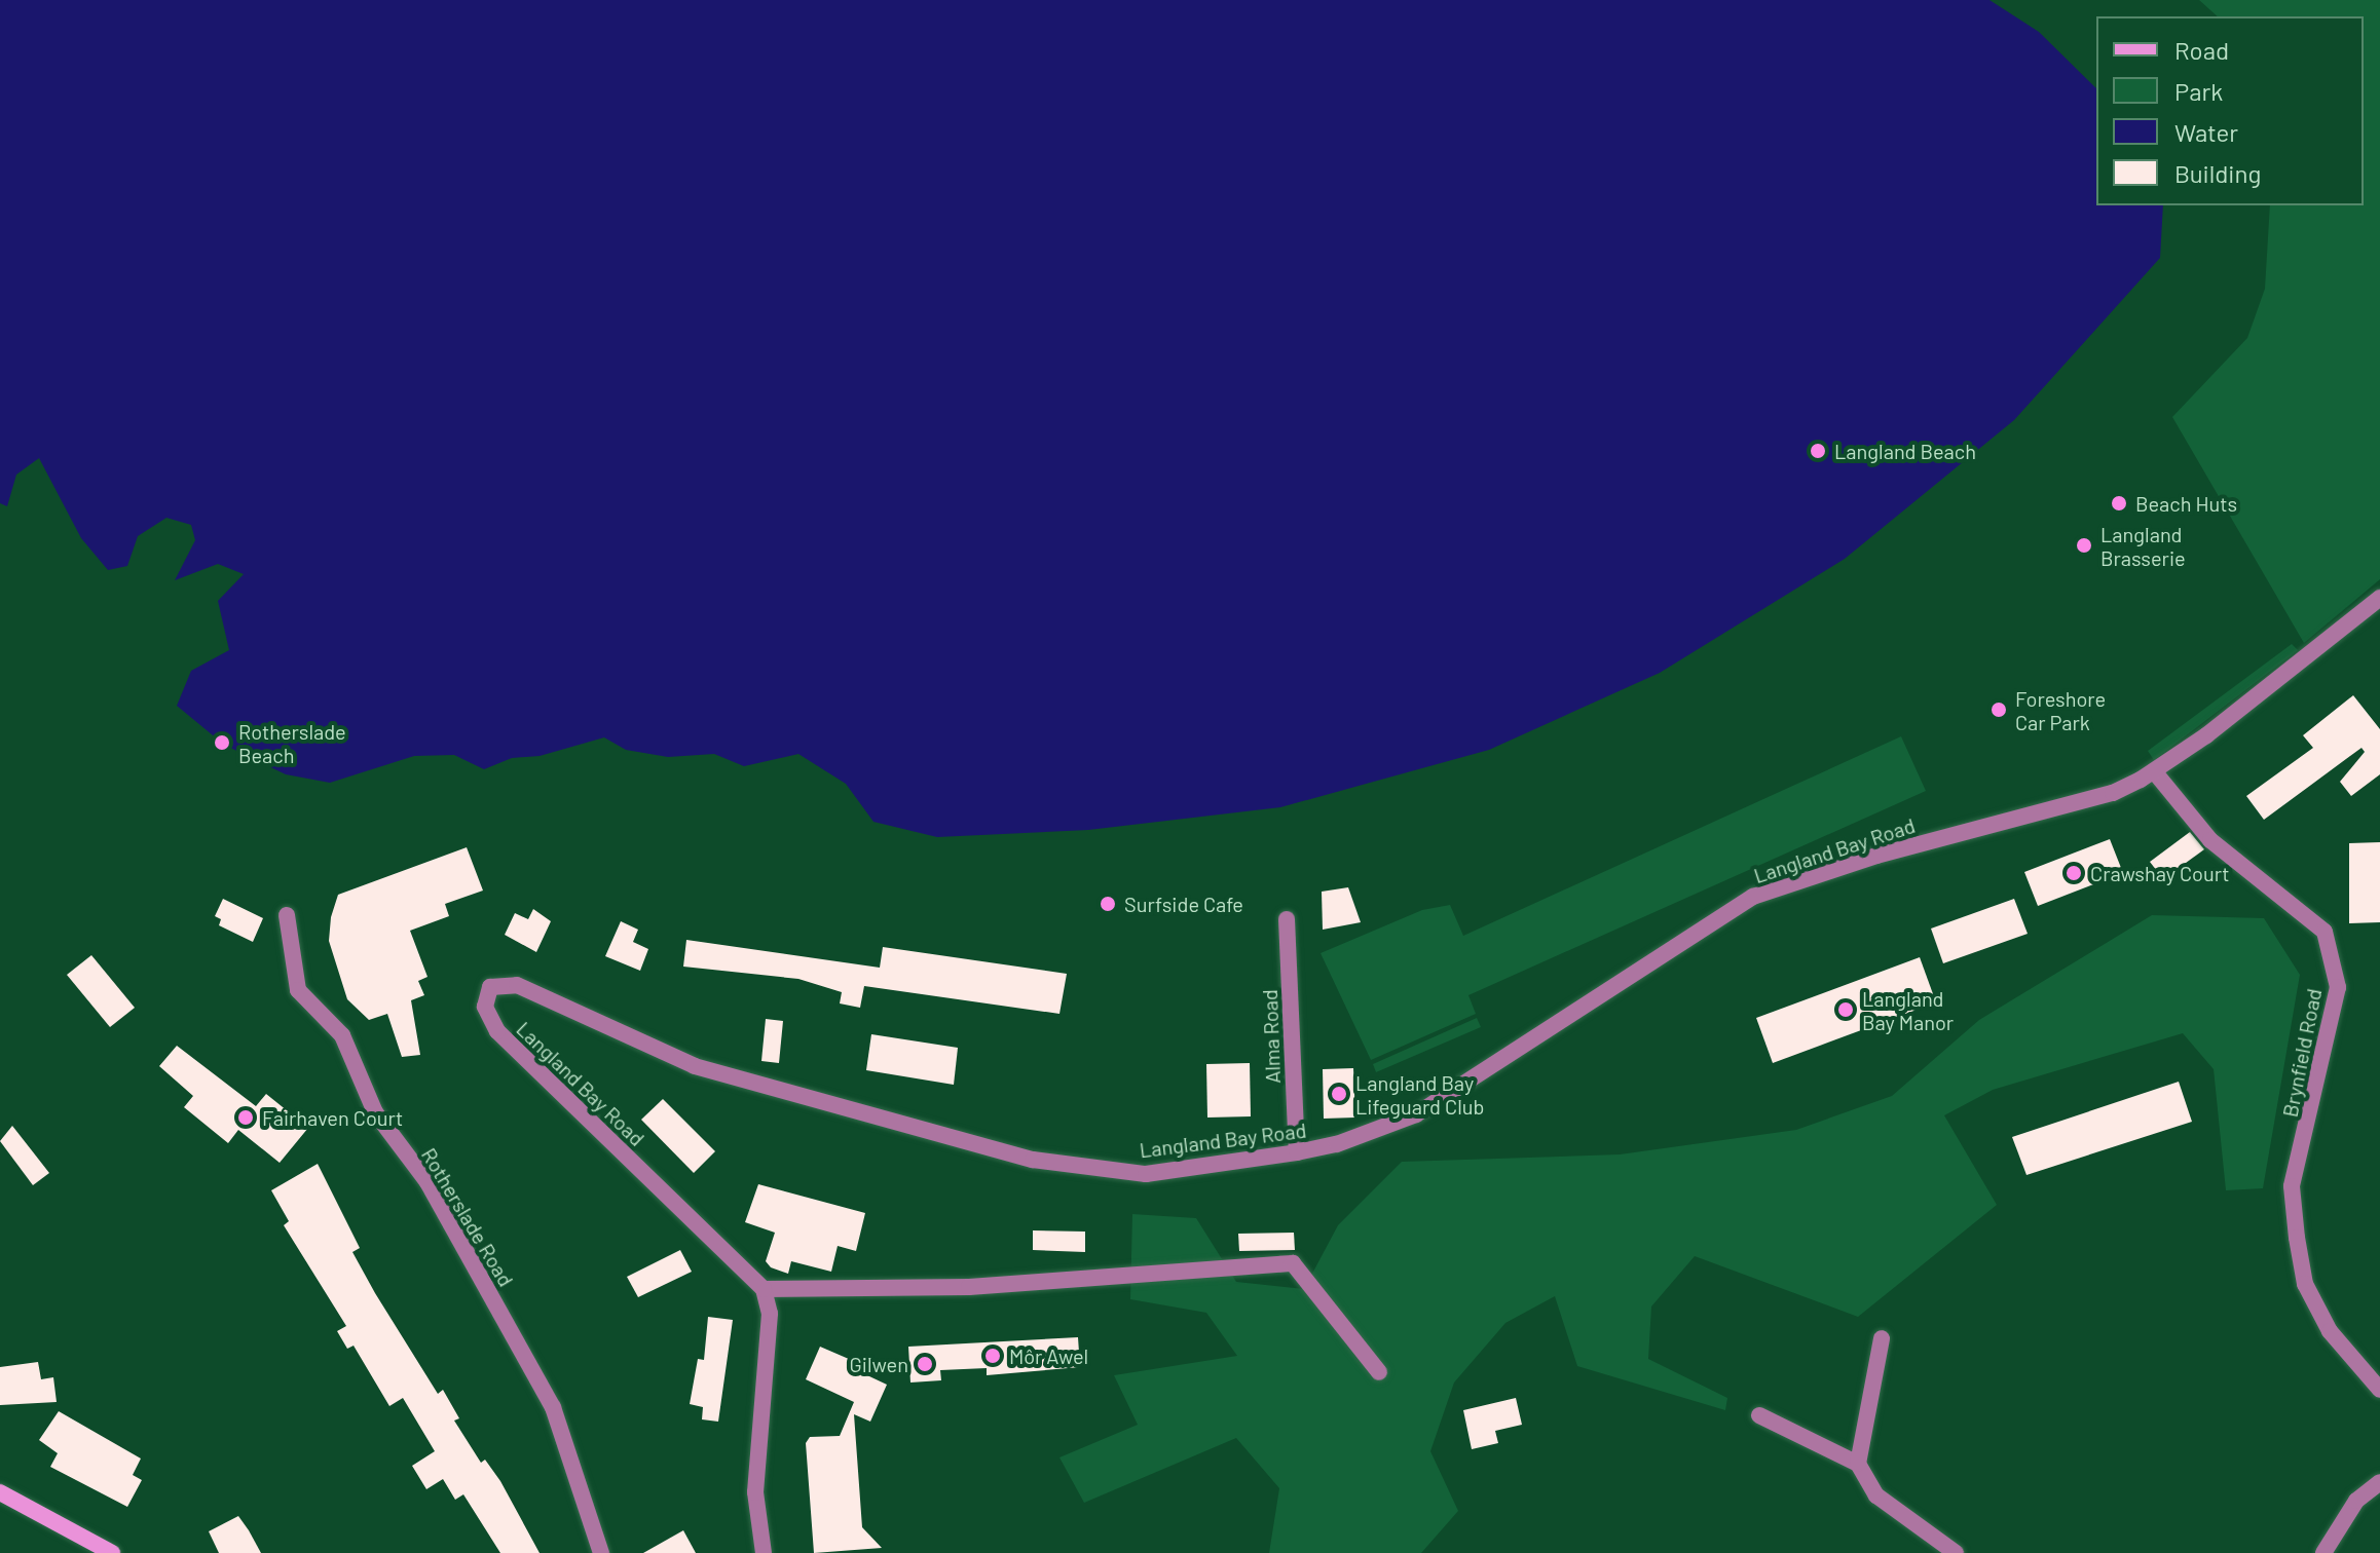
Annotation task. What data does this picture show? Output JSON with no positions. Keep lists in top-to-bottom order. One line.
{"streets":{"street":["Langland Bay Road","Alma Road","Brynfield Road","Rotherslade Road"]},"crossings":[["Langland Bay Road","Alma Road"],["Langland Bay Road","Brynfield Road"]],"places":["Langland Beach","Beach Huts","Langland Brasserie","Foreshore Car Park","Rotherslade Beach","Crawshay Court","Surfside Cafe","Langland Bay Manor","Langland Bay Lifeguard Club","Fairhaven Court","Môr Awel","Gilwen"],"legend":["Road","Park","Water","Building"]}
